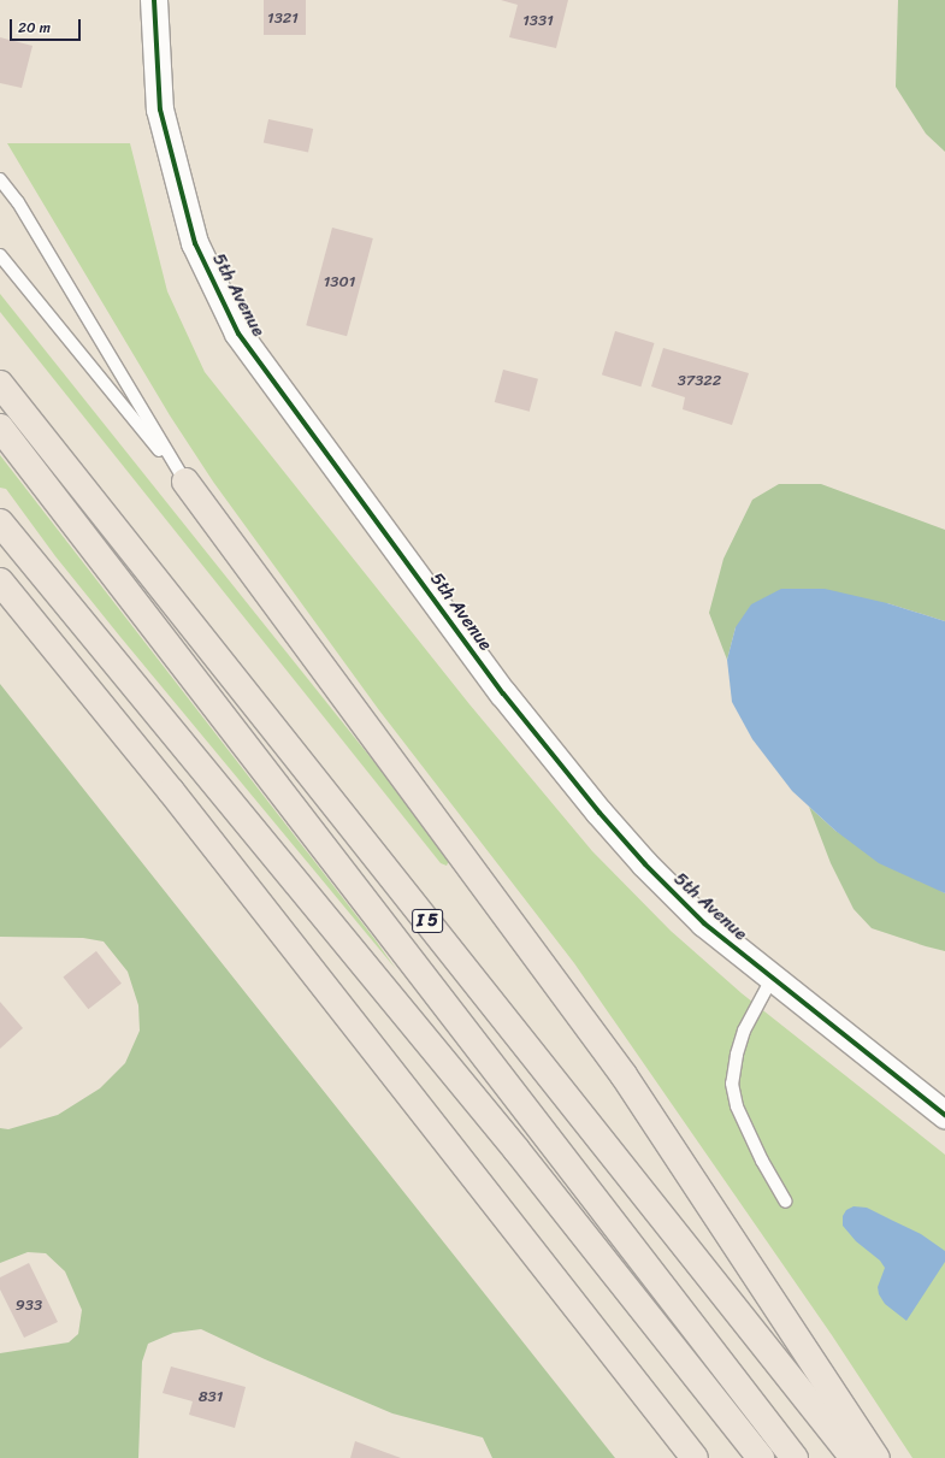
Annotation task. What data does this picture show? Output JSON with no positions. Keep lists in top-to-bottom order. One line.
{"streets":{"highway":["I 5"],"street":["5th Avenue"]},"house_numbers":["1321","1331","1301","37322","933","831"],"scale_bar":"20 m"}
